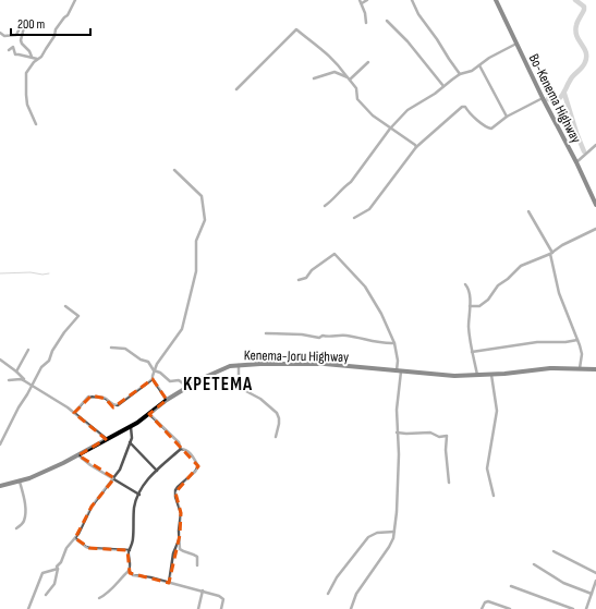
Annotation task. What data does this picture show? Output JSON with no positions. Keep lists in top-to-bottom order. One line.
{"streets":{"highway":["Bo-Kenema Highway","Kenema-Joru Highway"]},"districts":["KPETEMA"],"scale_bar":"200 m"}
